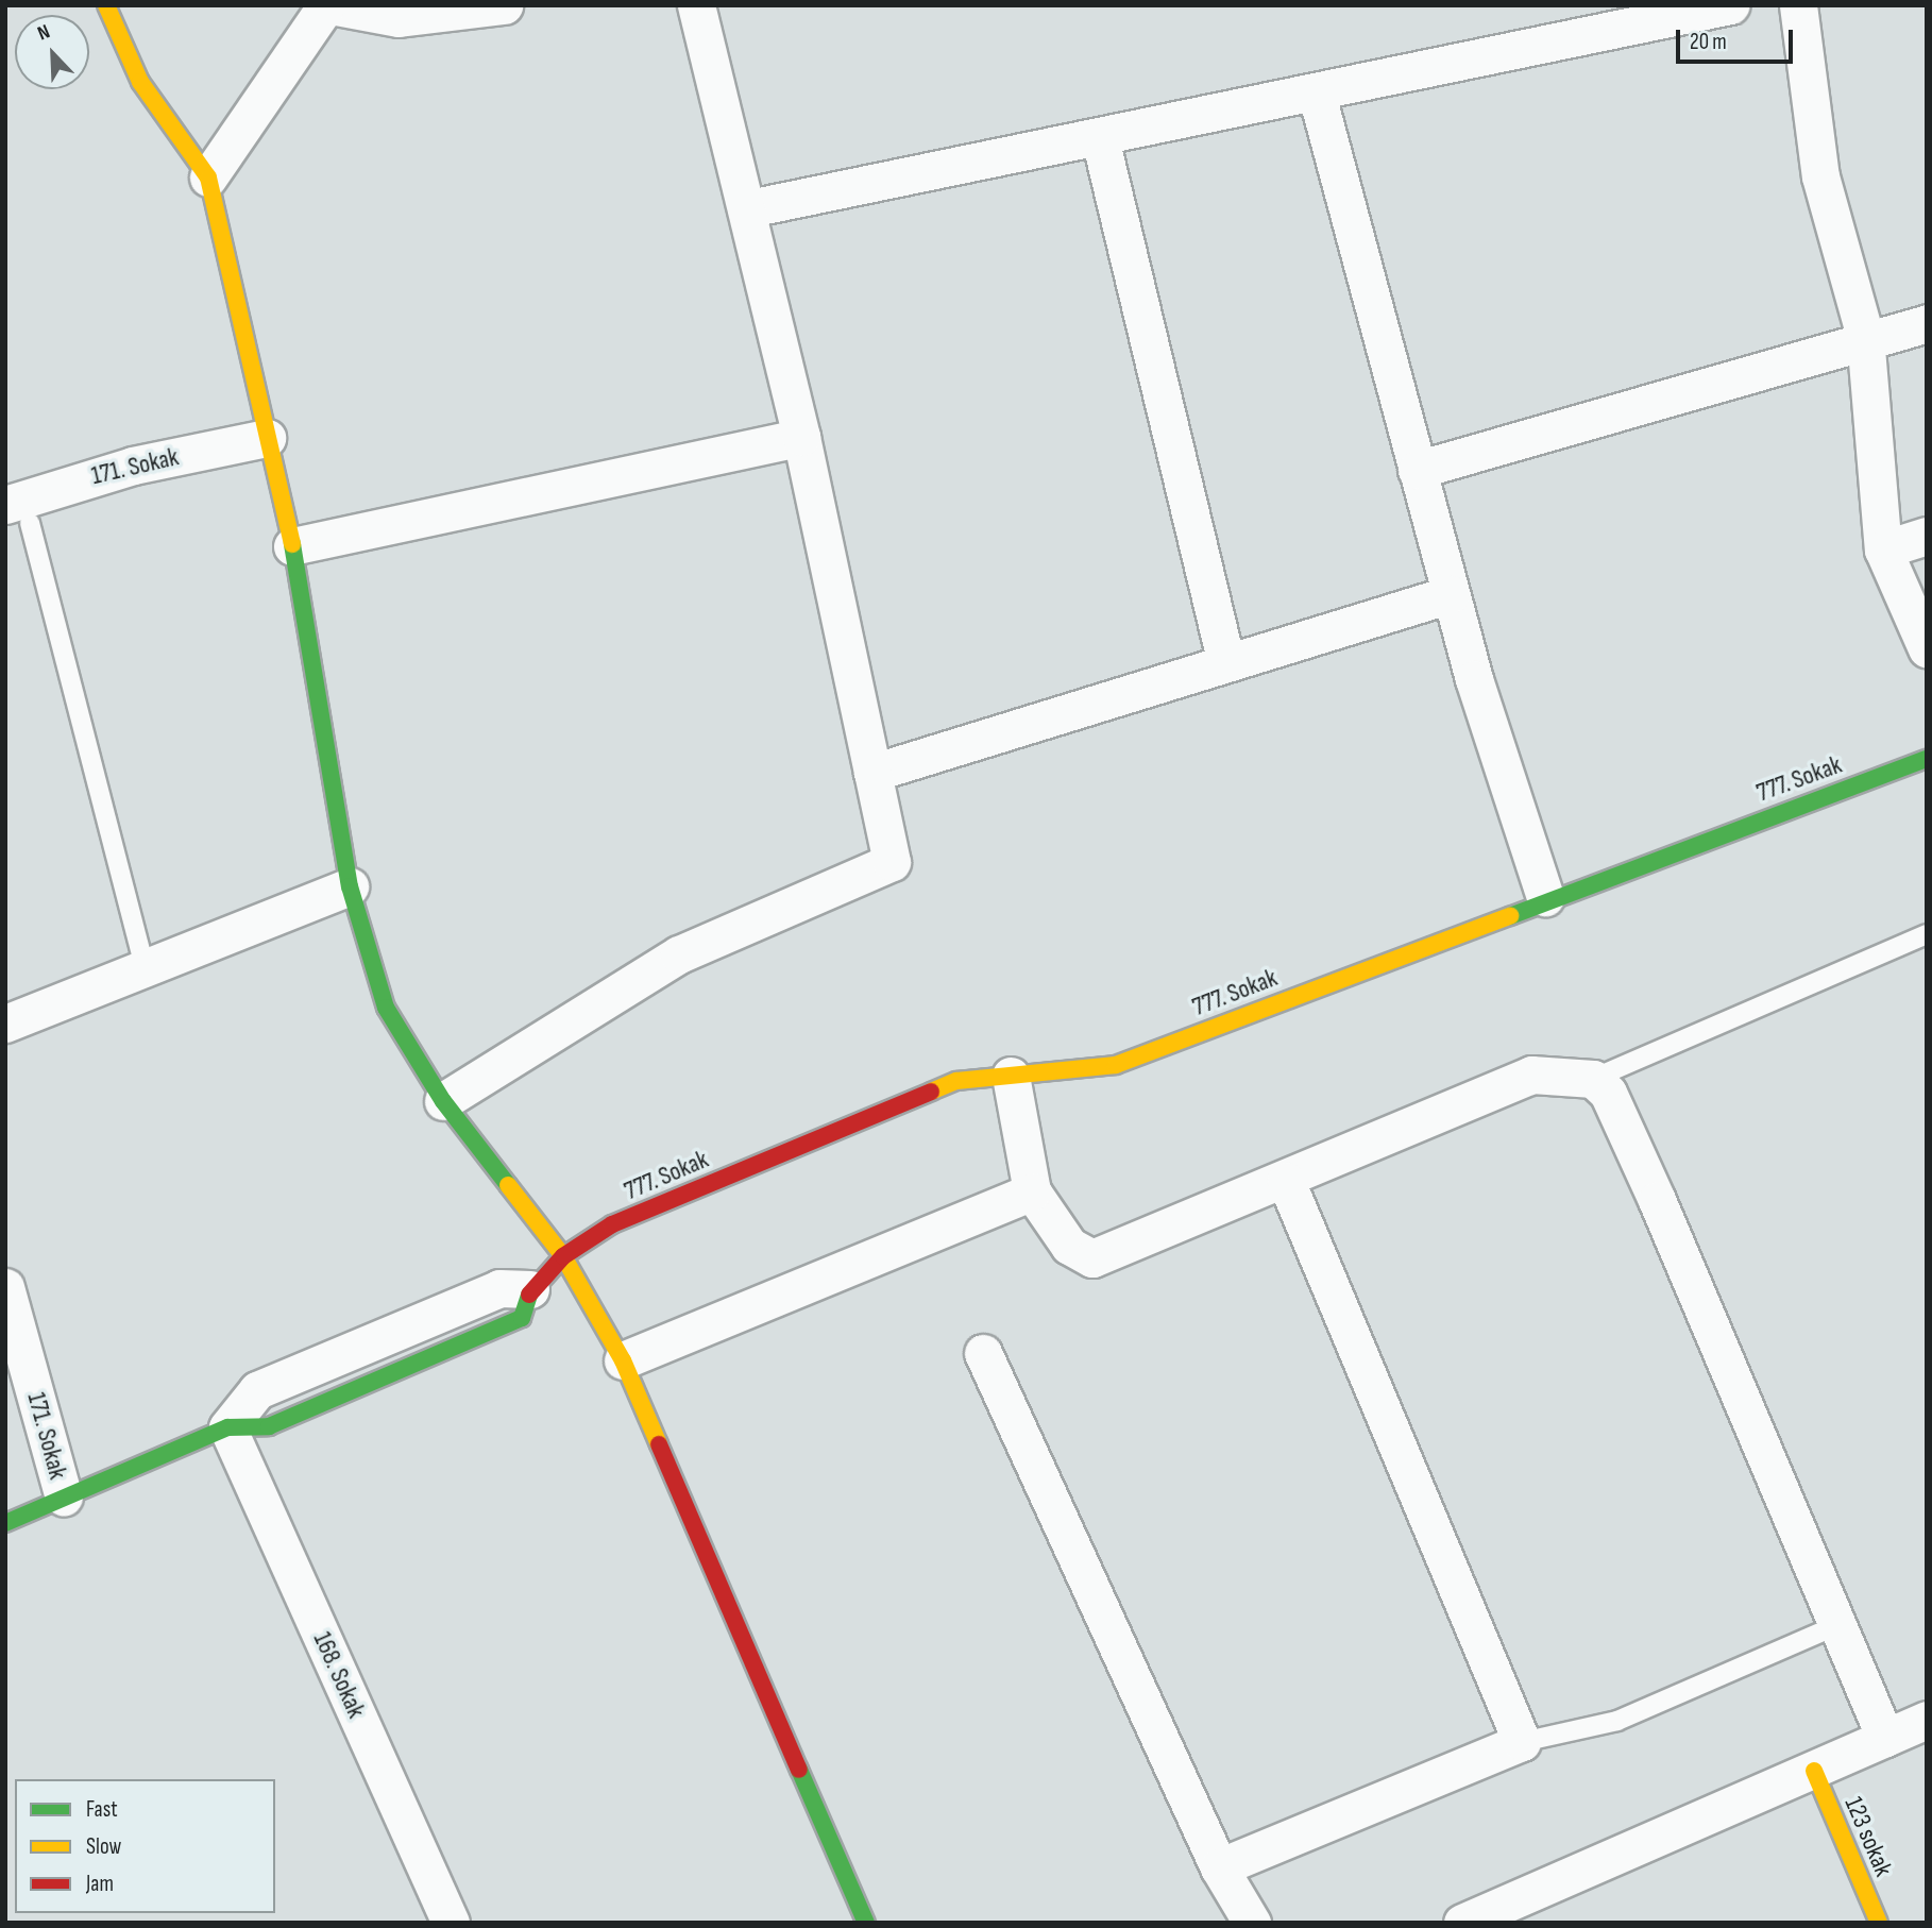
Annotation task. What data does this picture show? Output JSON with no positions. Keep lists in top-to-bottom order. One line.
{"streets":{"street":["171. Sokak","777. Sokak","168. Sokak","123 sokak"]},"legend":["Fast","Slow","Jam"],"scale_bar":"20 m","north":"top left"}
